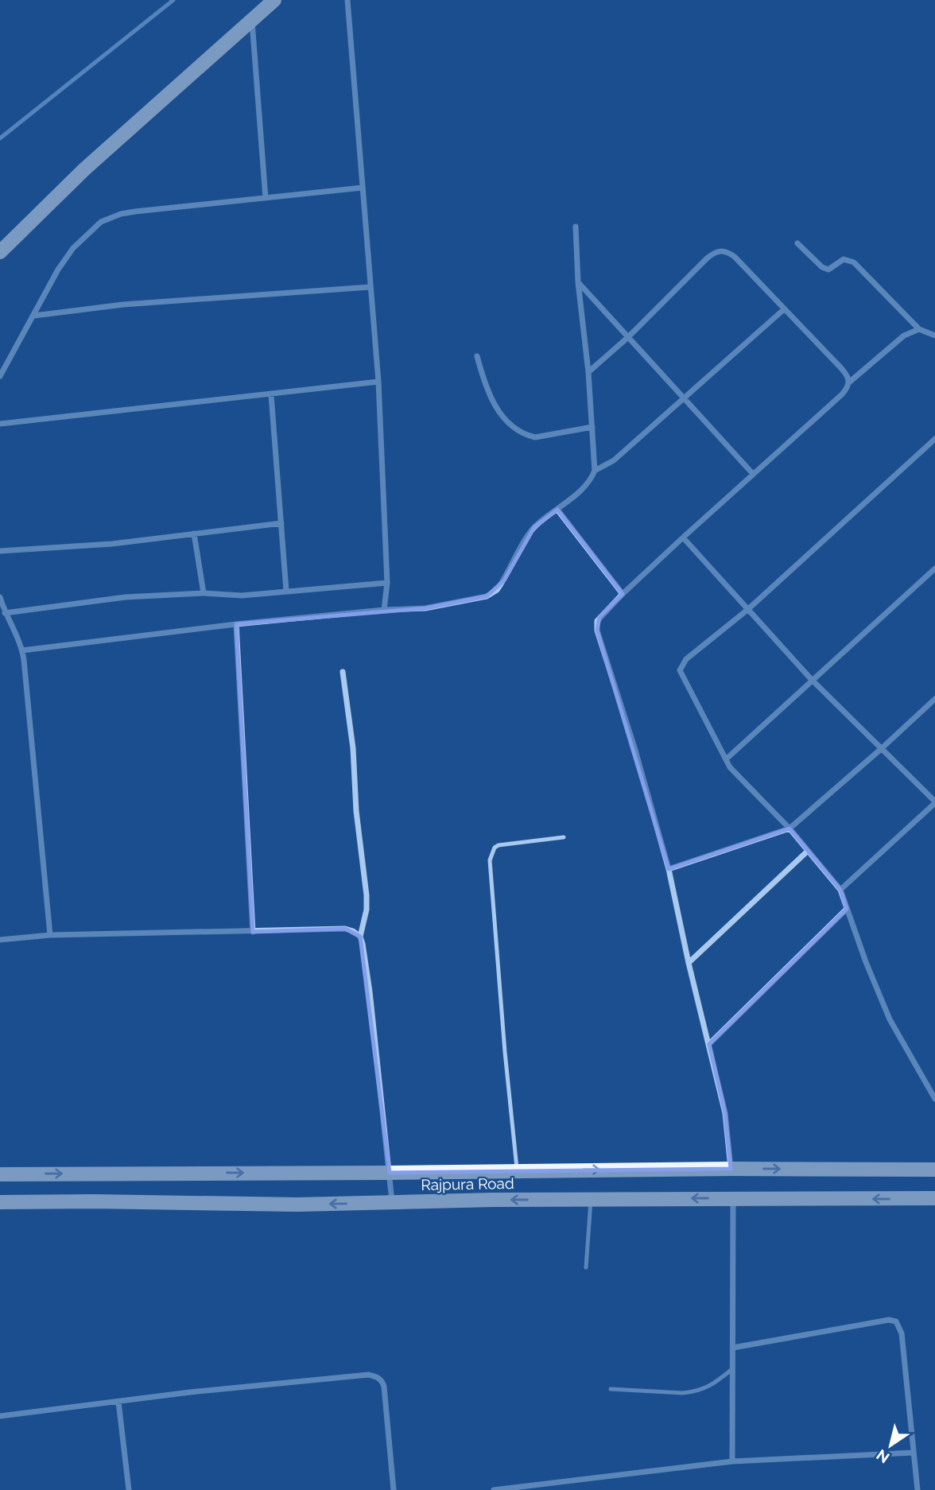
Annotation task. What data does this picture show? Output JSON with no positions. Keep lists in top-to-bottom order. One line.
{"streets":{"main road":["Rajpura Road"]},"north":"bottom left"}
